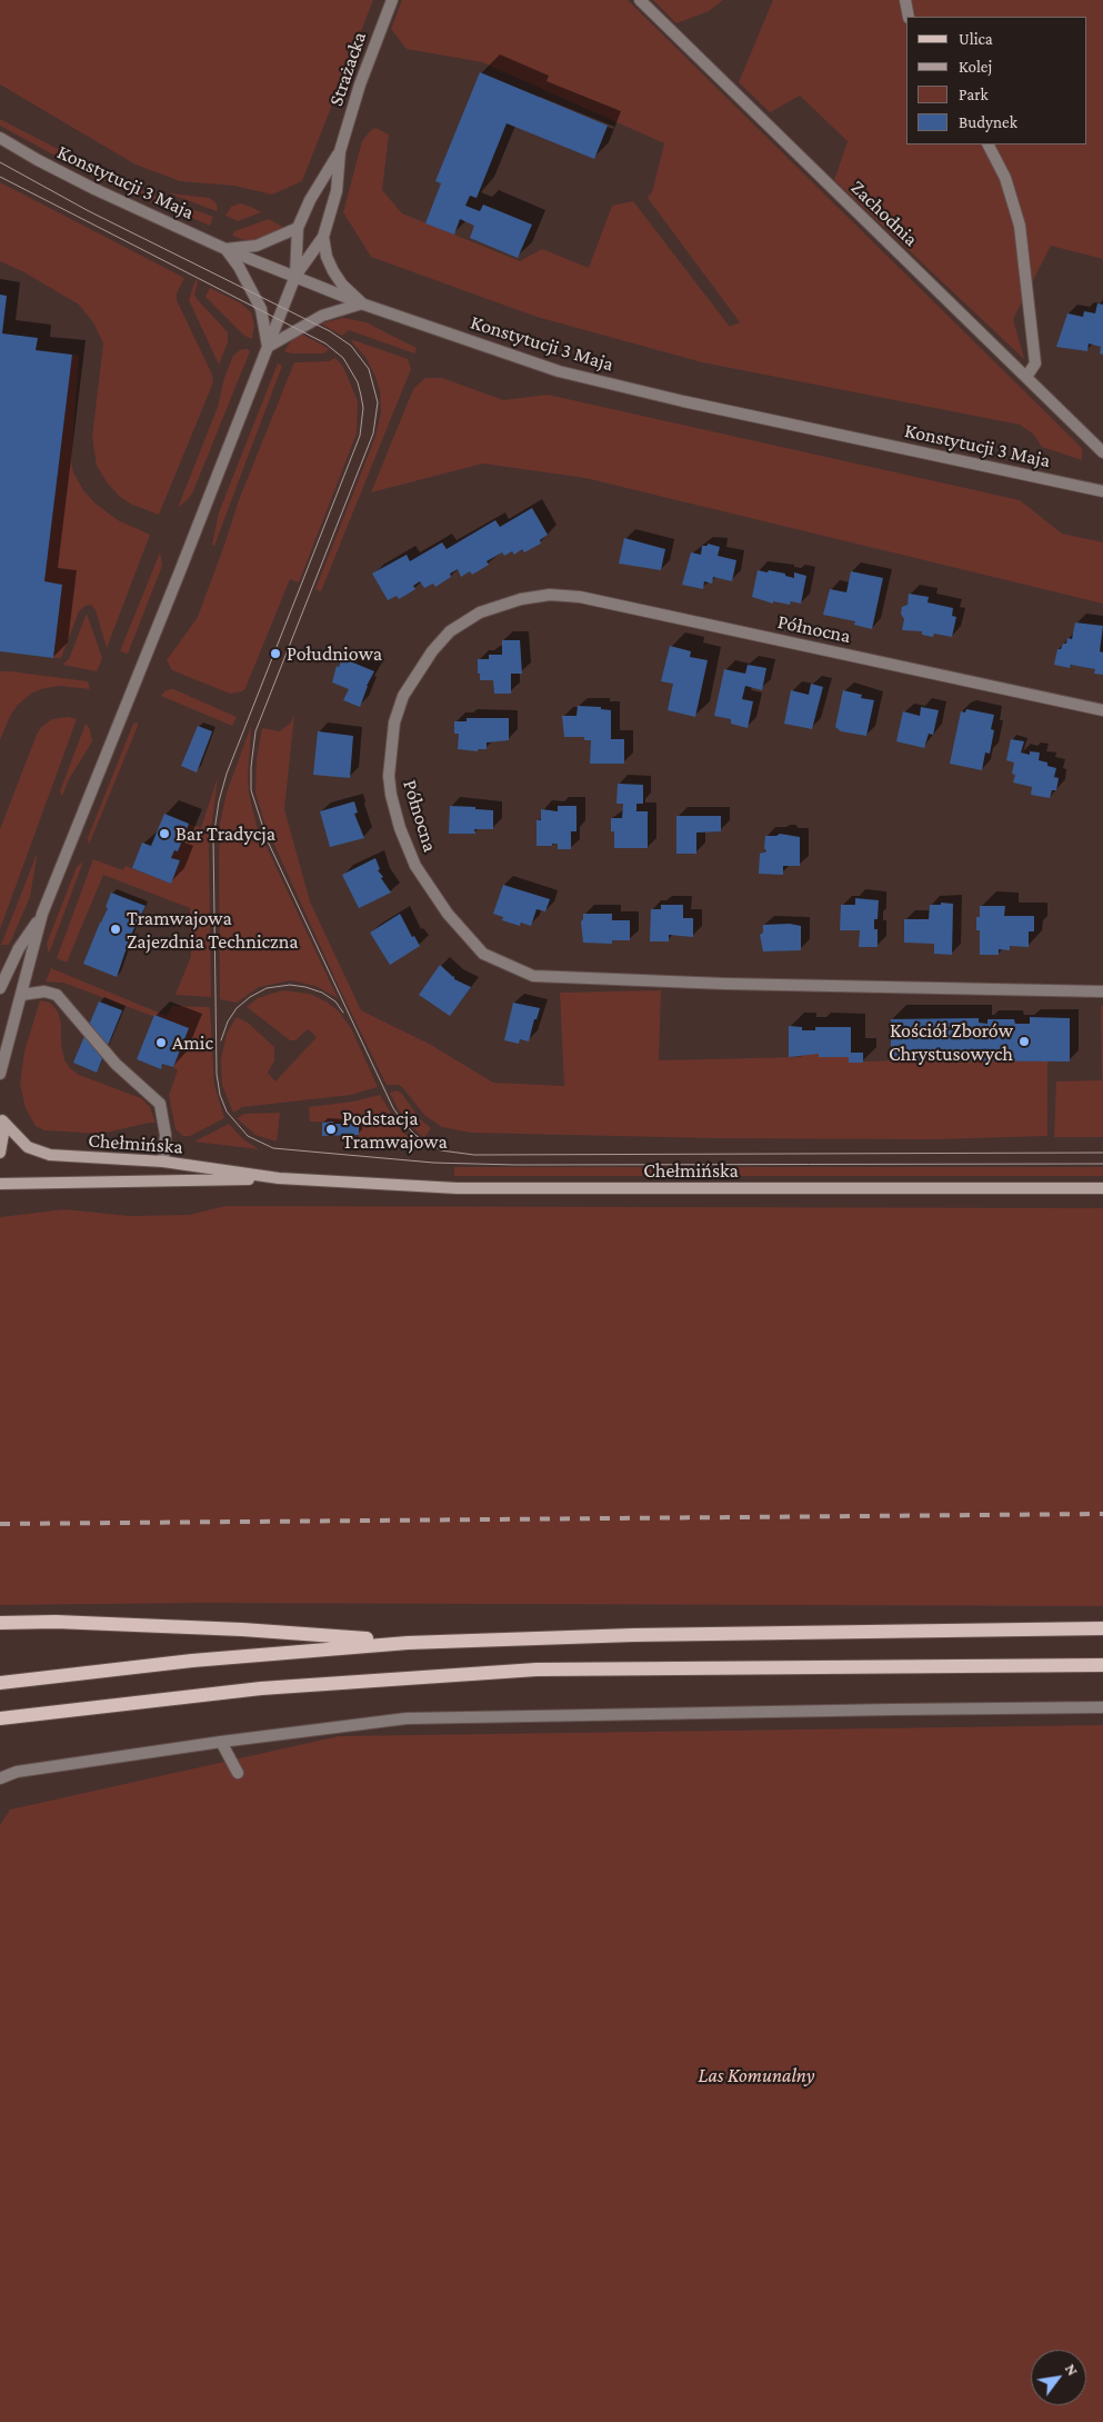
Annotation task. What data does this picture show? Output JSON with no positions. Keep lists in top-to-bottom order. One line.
{"streets":{"main road":["Chełmińska"],"street":["Strażacka","Konstytucji 3 Maja","Zachodnia","Północna"]},"crossings":[["Strażacka","Konstytucji 3 Maja"]],"parks":["Las Komunalny"],"places":["Południowa","Bar Tradycja","Tramwajowa Zajezdnia Techniczna","Kościół Zborów Chrystusowych","Amic","Podstacja Tramwajowa"],"legend":["Ulica","Kolej","Park","Budynek"],"north":"top right"}
